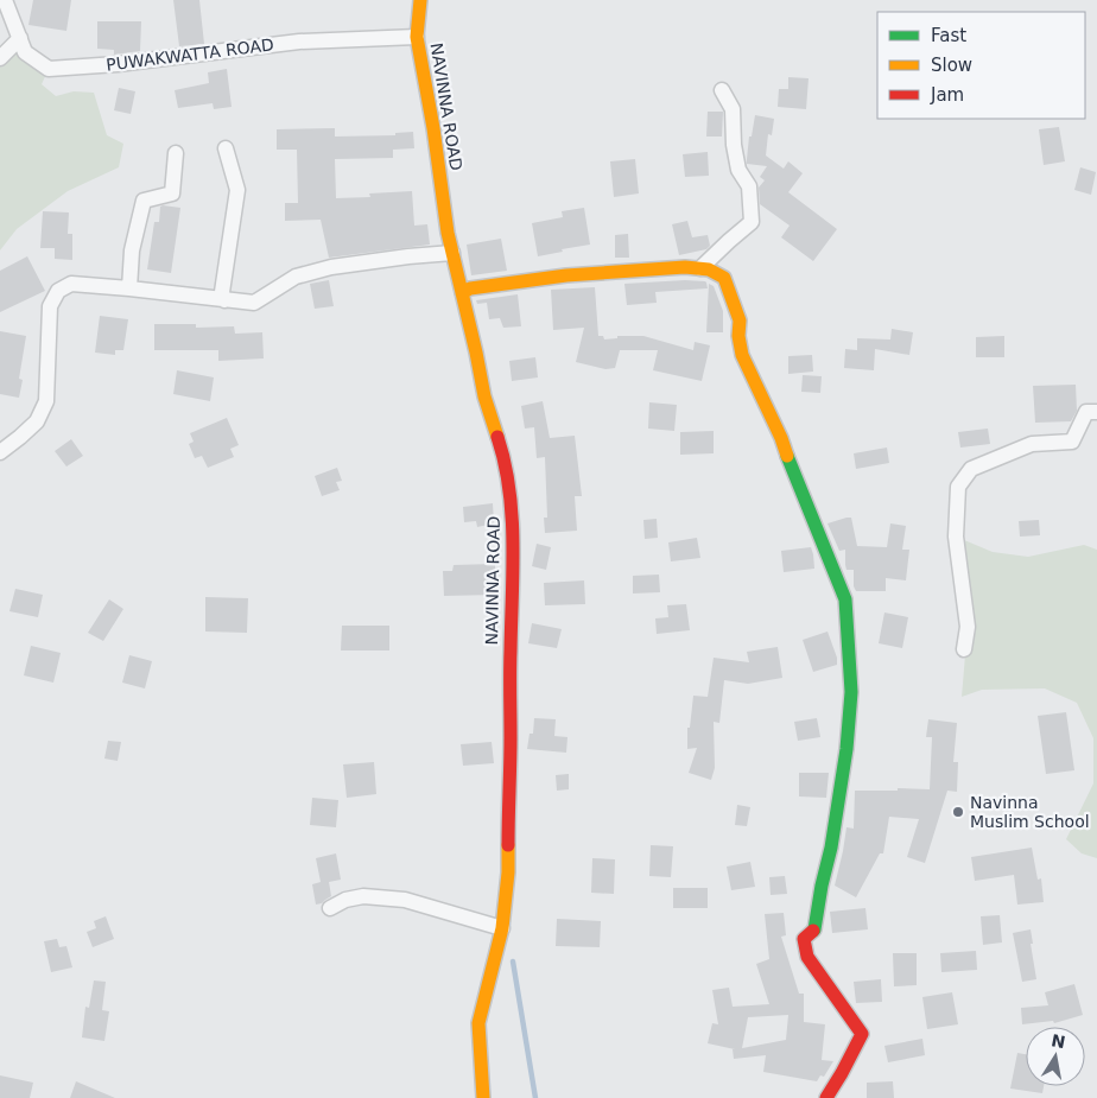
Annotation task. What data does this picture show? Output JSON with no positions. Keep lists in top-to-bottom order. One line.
{"streets":{"street":["PUWAKWATTA ROAD","NAVINNA ROAD"]},"crossings":[["PUWAKWATTA ROAD","NAVINNA ROAD"]],"places":["Navinna Muslim School"],"legend":["Fast","Slow","Jam"],"north":"top"}
